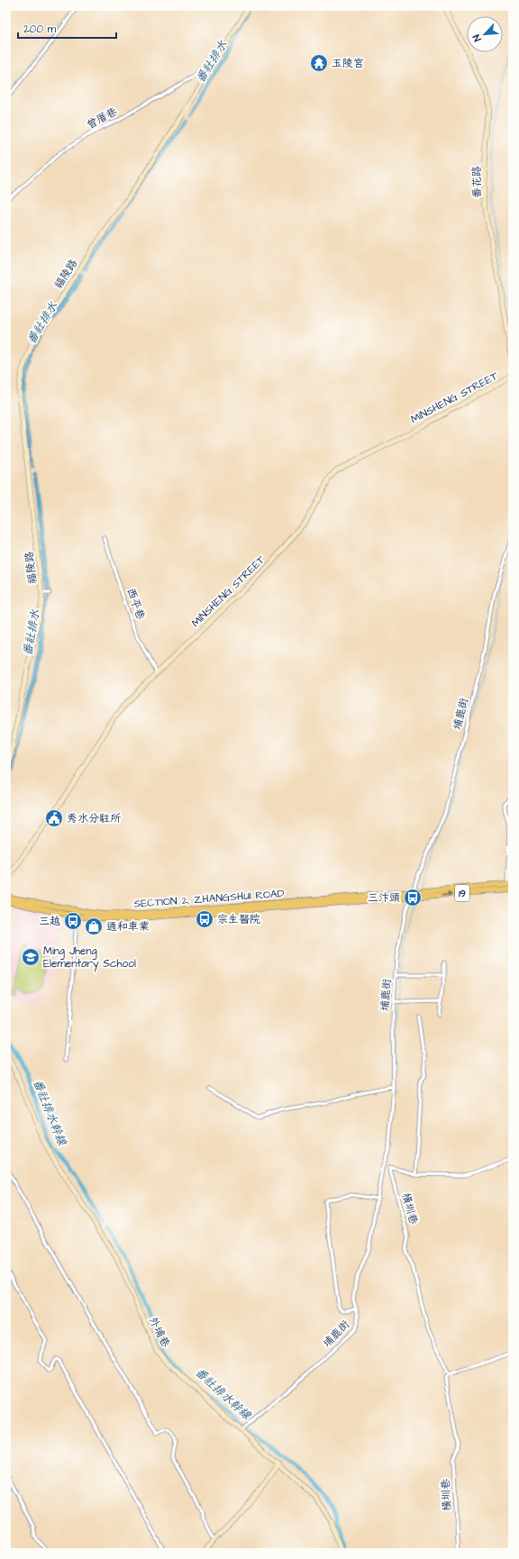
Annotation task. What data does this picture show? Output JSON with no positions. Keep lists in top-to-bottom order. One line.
{"streets":{"main road":["19","SECTION 2, ZHANGSHUI ROAD"],"street":["曾厝巷","番花路","福陵路","MINSHENG STREET","西平巷","埔鹿街","橫圳巷","外埔巷"]},"crossings":[["曾厝巷","福陵路"],["MINSHENG STREET","西平巷"],["埔鹿街","19"],["埔鹿街","SECTION 2, ZHANGSHUI ROAD"],["埔鹿街","外埔巷"],["19","SECTION 2, ZHANGSHUI ROAD"]],"water":["番社排水","番社排水幹線"],"places":{"temple":["玉陵宮"],"public building":["秀水分駐所"],"bus stop":["三汴頭","宗生醫院","三越"],"shop":["通和車業"],"school or university":["Ming Jheng Elementary School"]},"scale_bar":"200 m","north":"bottom left"}
